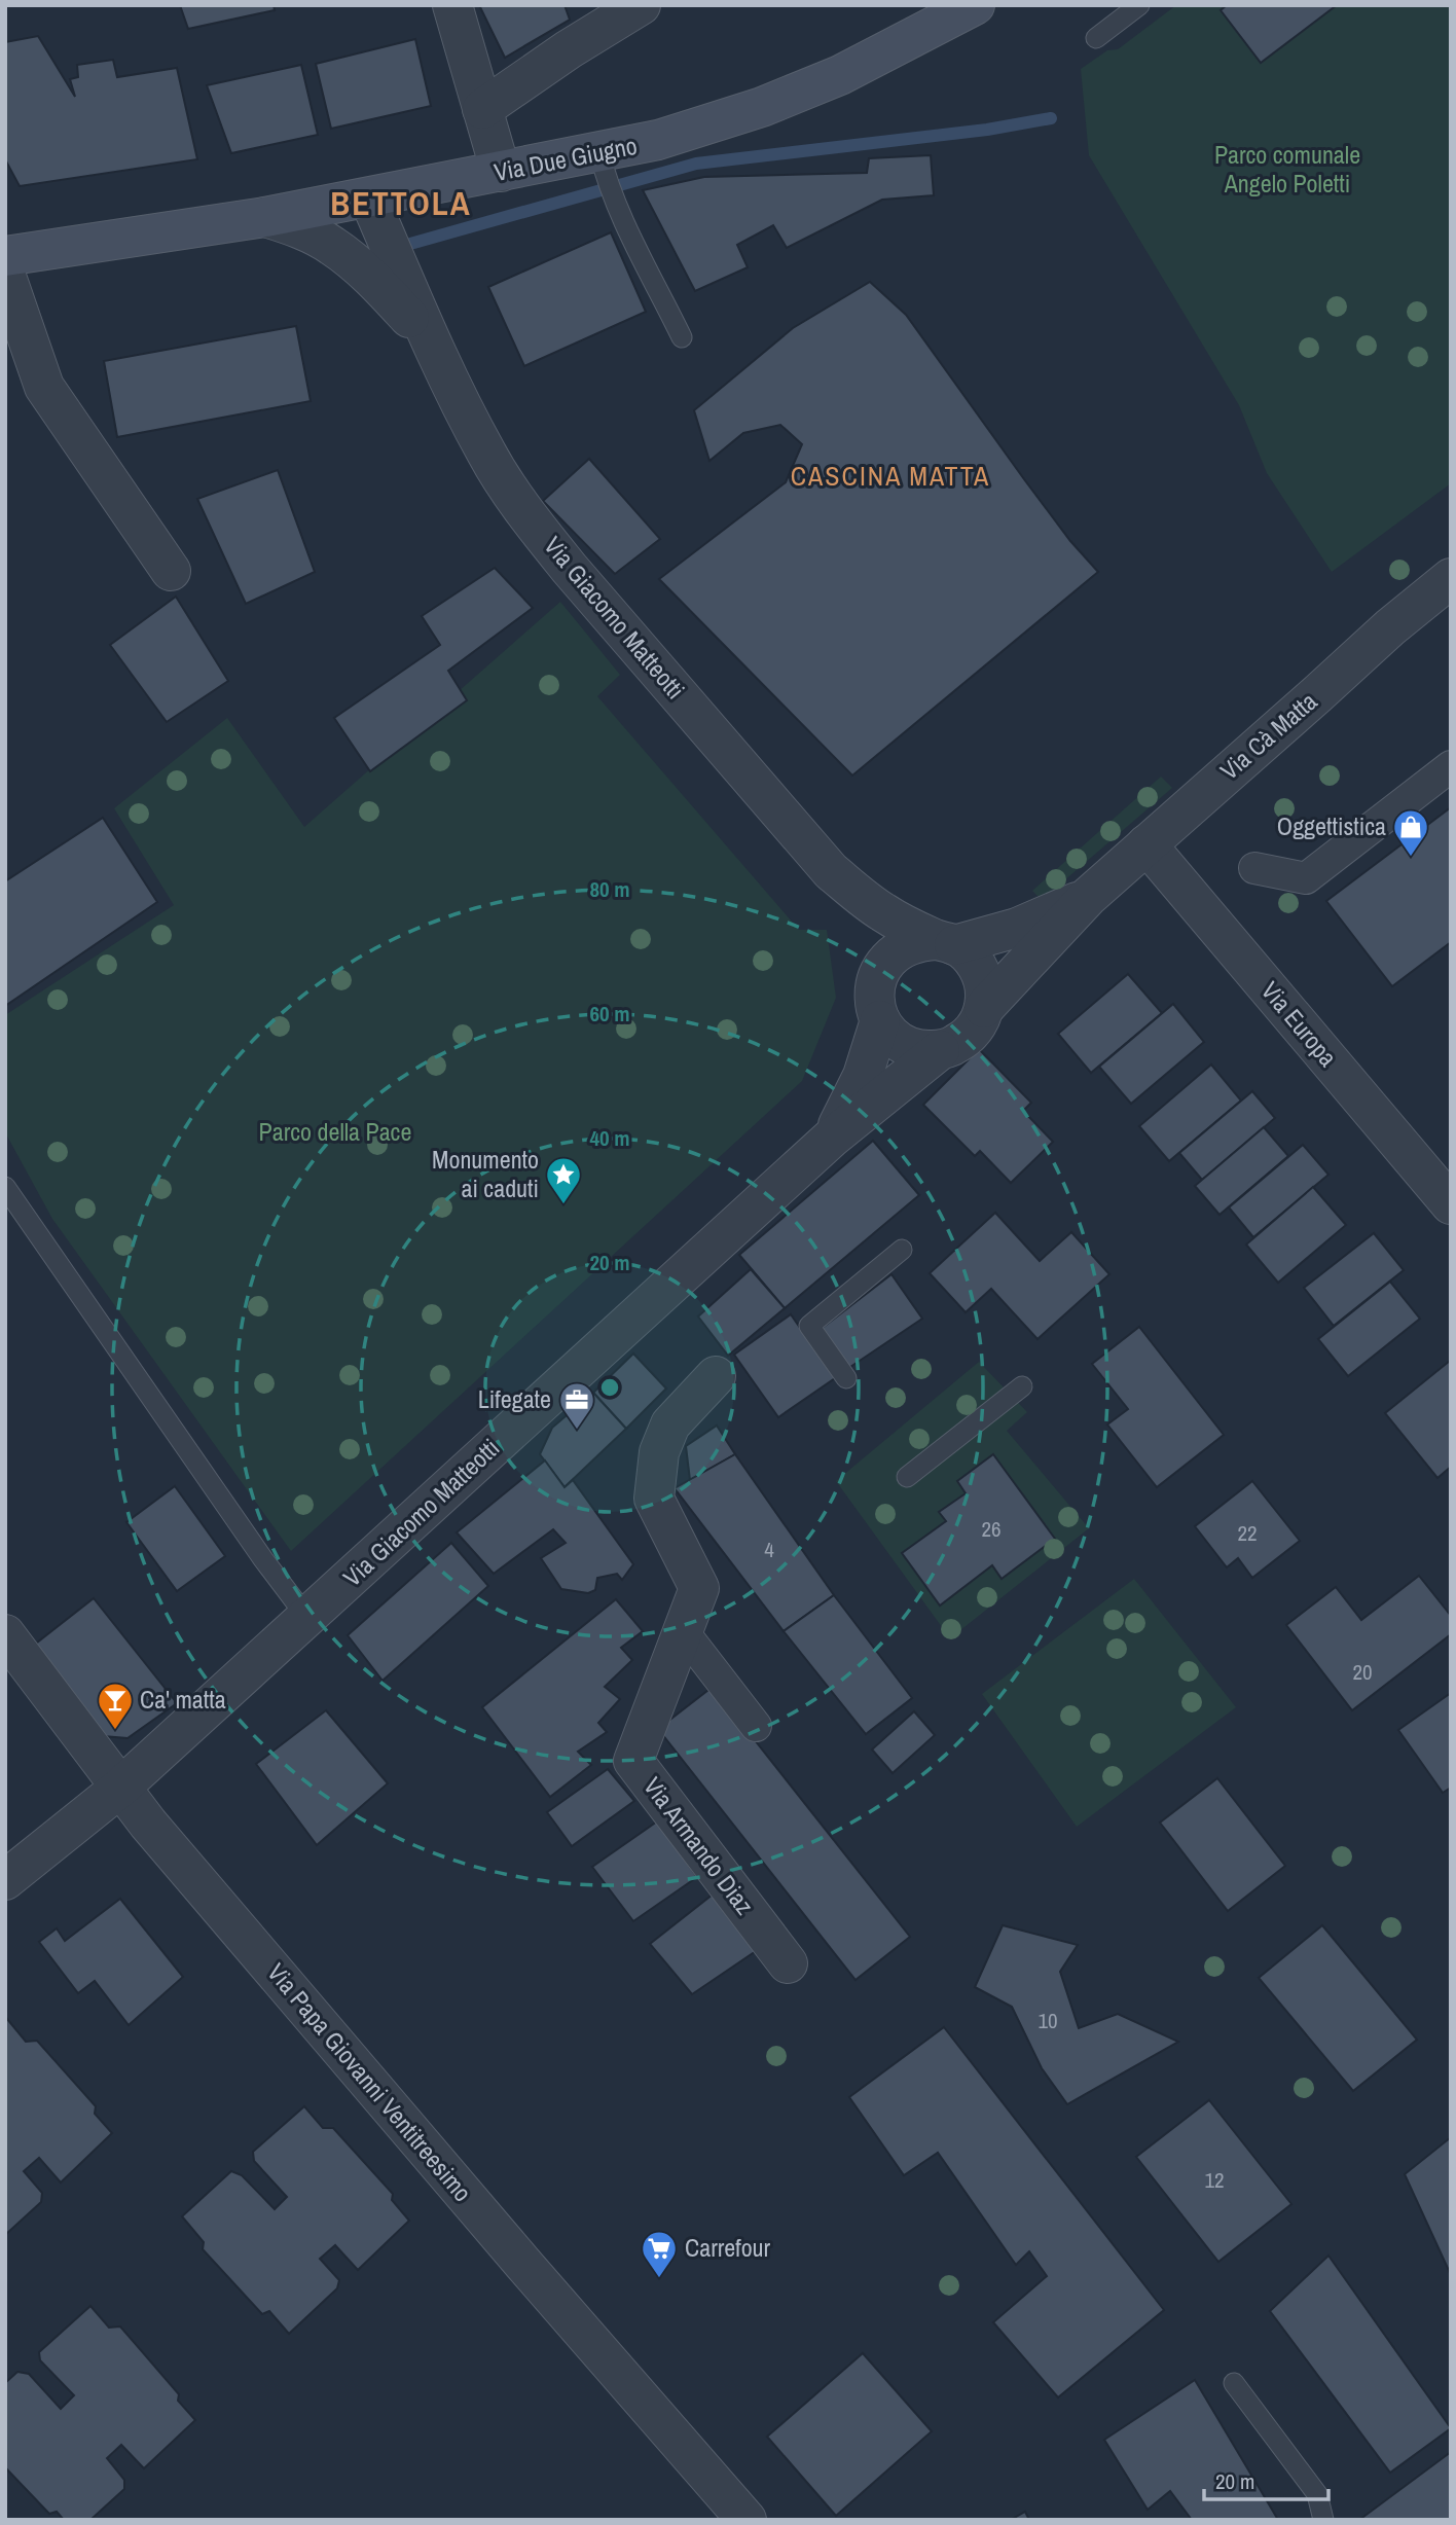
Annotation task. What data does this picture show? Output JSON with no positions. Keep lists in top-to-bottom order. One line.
{"streets":{"main road":["Via Due Giugno"],"street":["Via Giacomo Matteotti","Via Cà Matta","Via Europa","Via Armando Diaz","Via Papa Giovanni Ventitreesimo"]},"crossings":[["Via Due Giugno","Via Giacomo Matteotti"],["Via Giacomo Matteotti","Via Cà Matta"],["Via Giacomo Matteotti","Via Papa Giovanni Ventitreesimo"],["Via Cà Matta","Via Europa"]],"districts":["BETTOLA","CASCINA MATTA"],"parks":["Parco comunale Angelo Poletti","Parco della Pace"],"places":{"shop":["Oggettistica"],"place":["Monumento ai caduti"],"office":["Lifegate"],"bar":["Ca' matta"],"supermarket":["Carrefour"]},"house_numbers":["26","22","4","20","10","12"],"scale_bar":"20 m","rings":["80 m","60 m","40 m","20 m"]}
